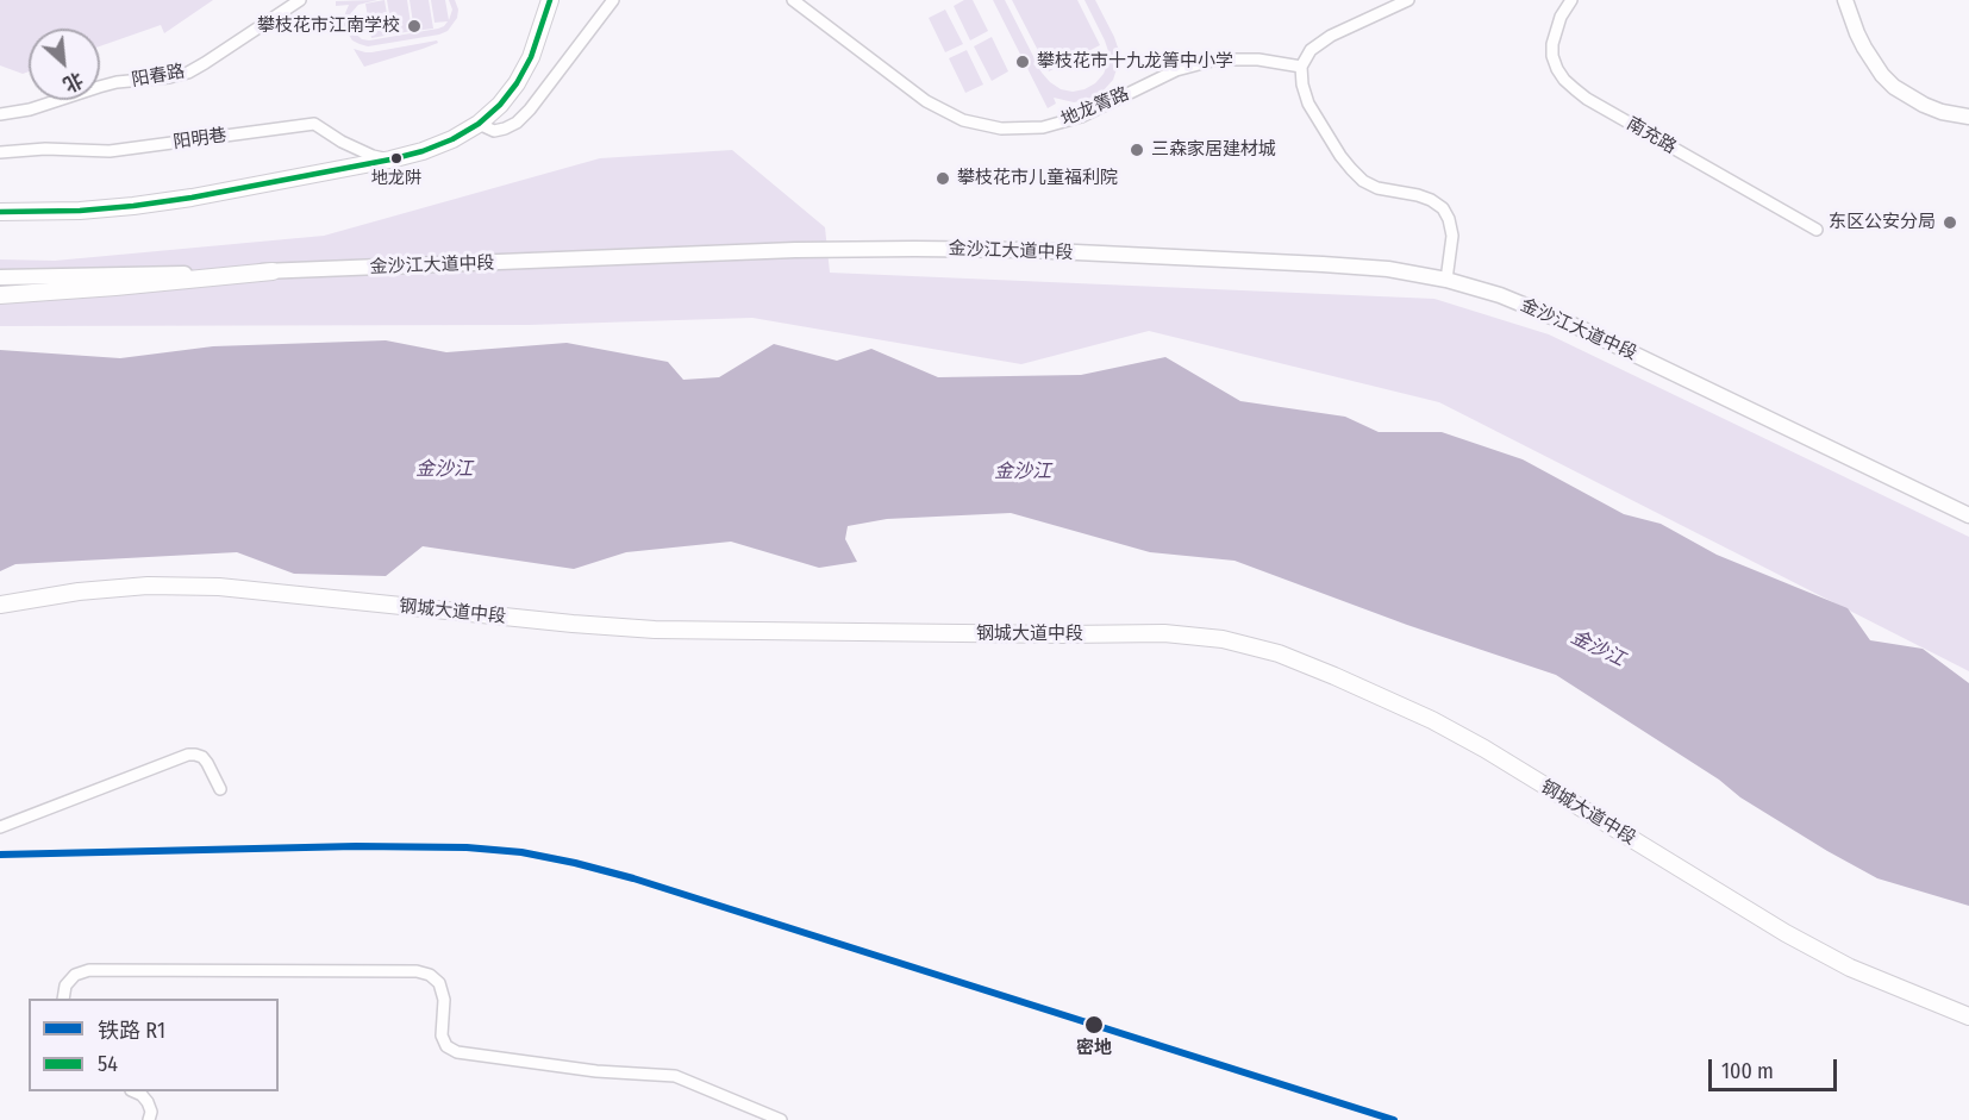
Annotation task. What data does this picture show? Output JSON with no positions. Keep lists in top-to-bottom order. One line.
{"streets":{"highway":["钢城大道中段"],"main road":["金沙江大道中段"],"street":["阳春路","地龙箐路","南充路","阳明巷"]},"water":["金沙江"],"places":["攀枝花市江南学校","攀枝花市十九龙箐中小学","三森家居建材城","地龙阱","攀枝花市儿童福利院","东区公安分局","密地"],"lines":["transit line 54","rail line R1"],"legend":["铁路 R1","54"],"scale_bar":"100 m","north":"bottom right"}
